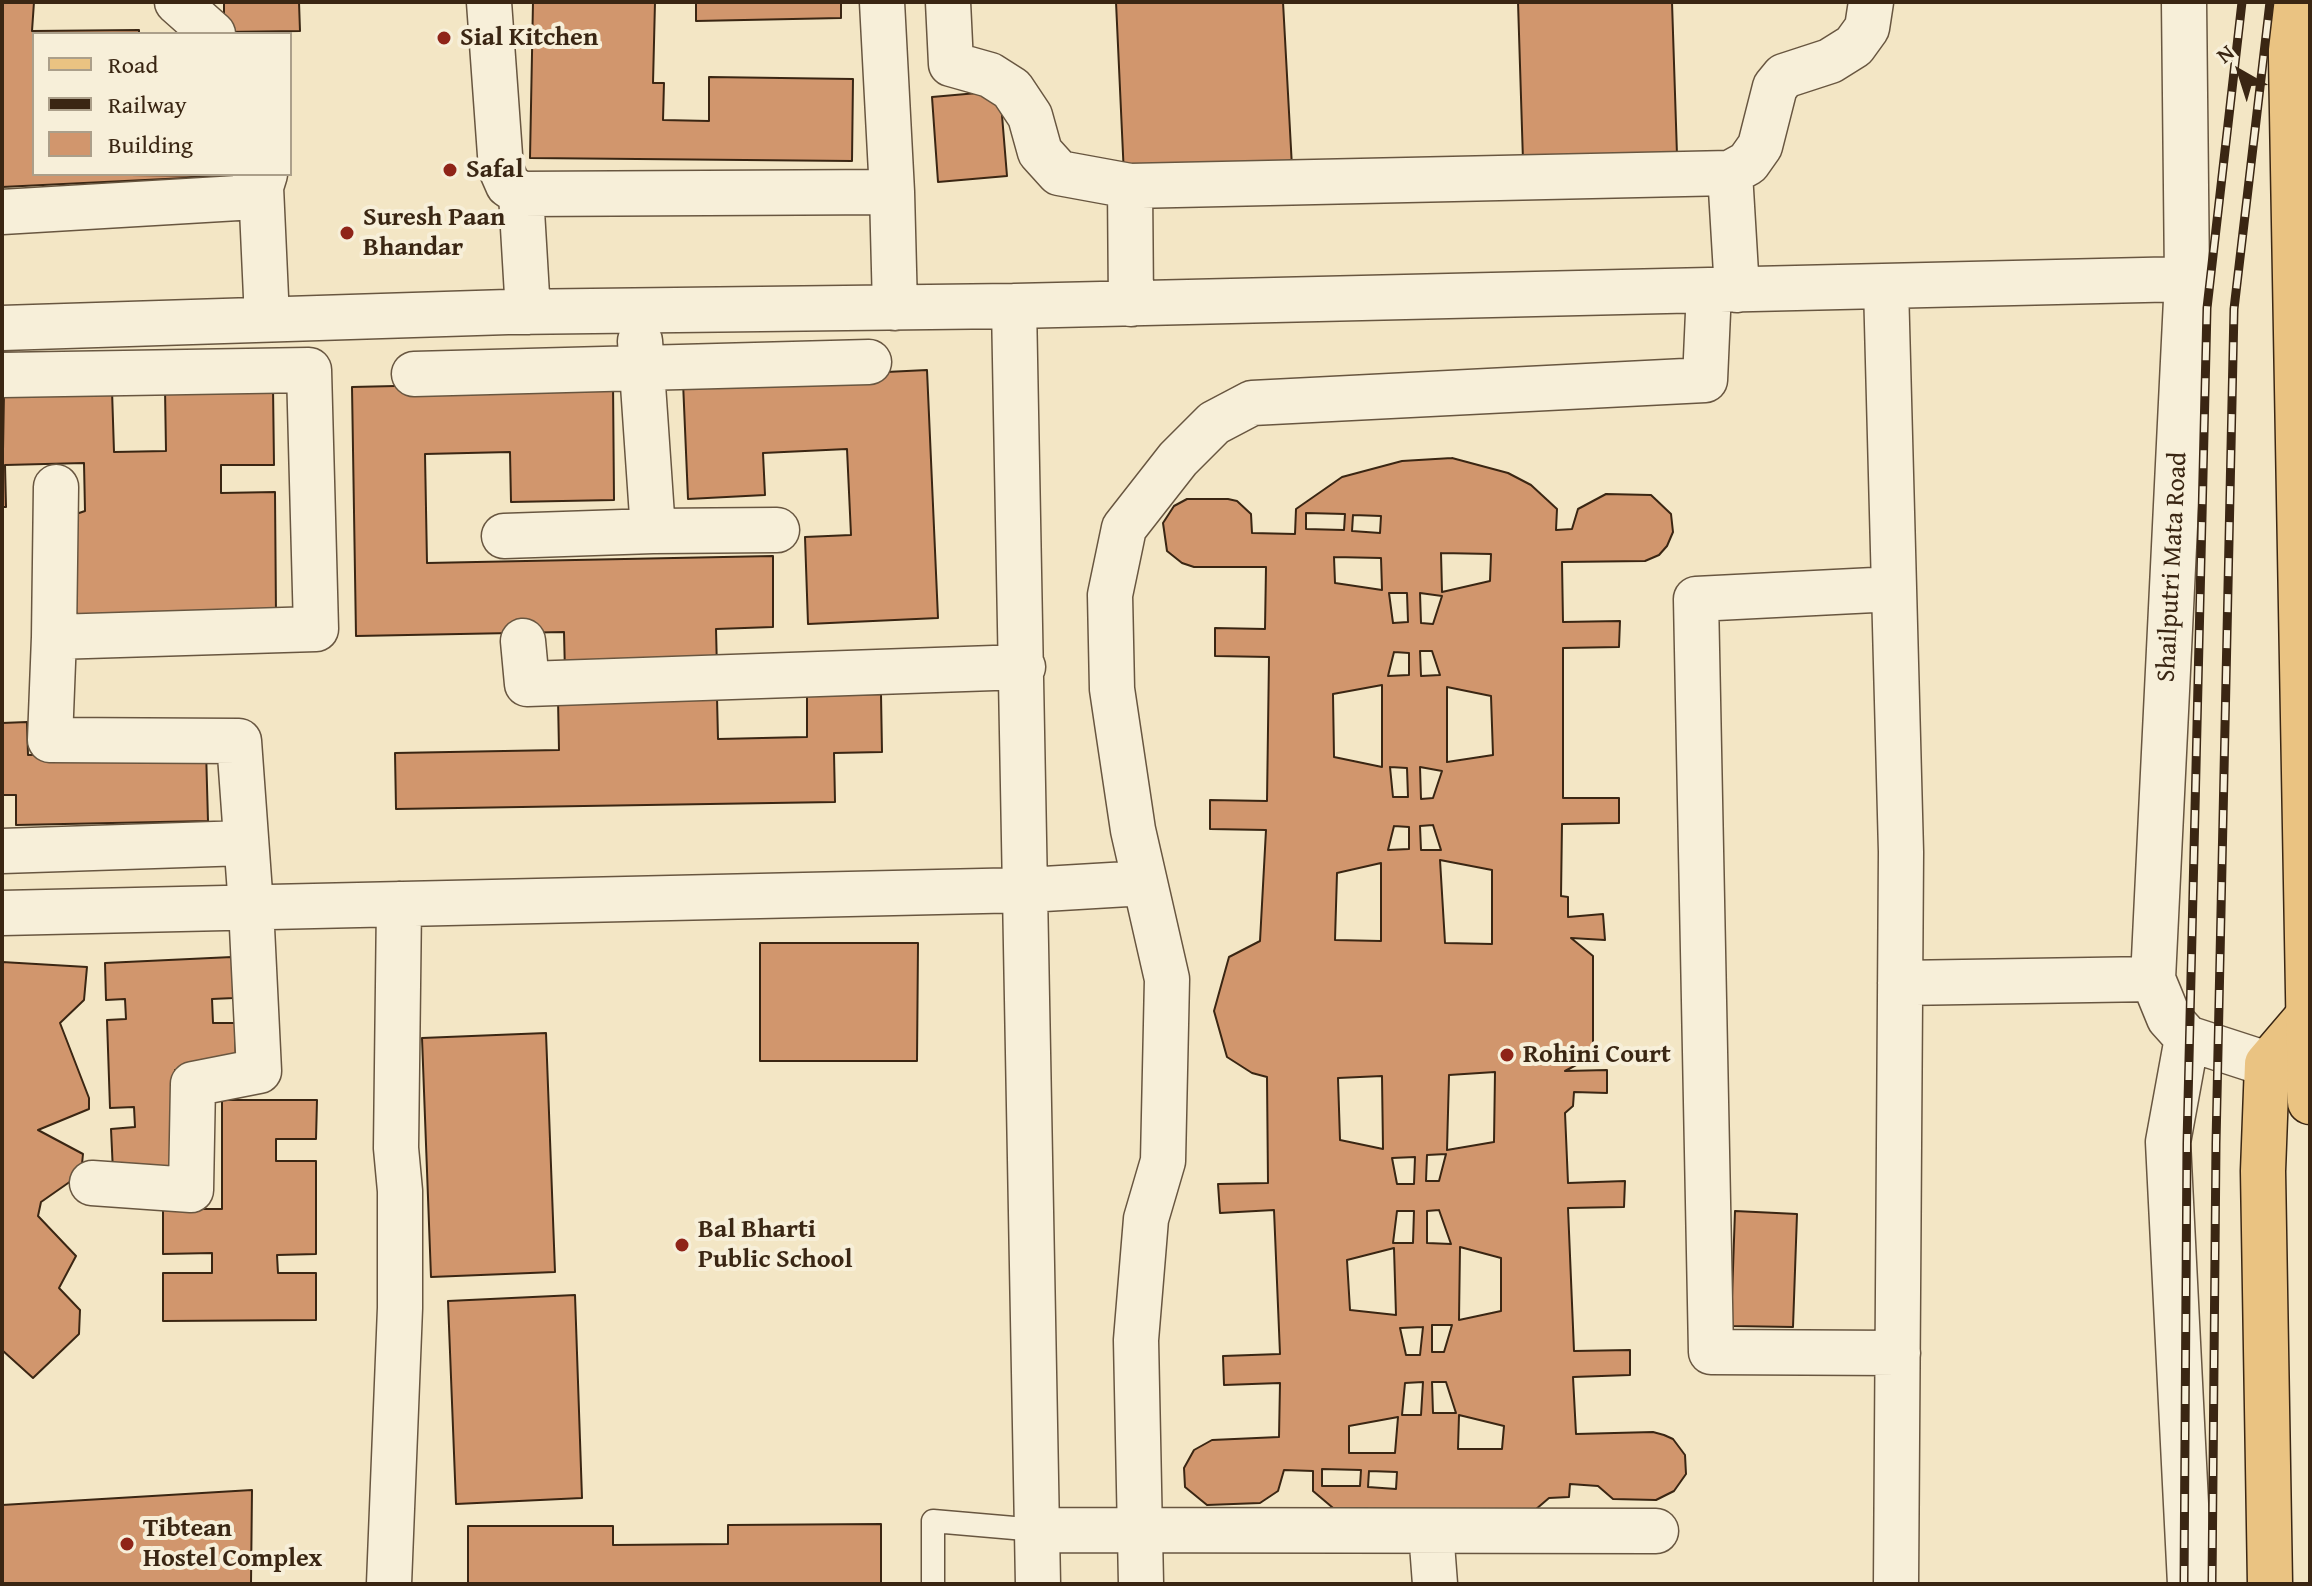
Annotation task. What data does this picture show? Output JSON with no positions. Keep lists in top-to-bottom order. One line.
{"streets":{"street":["Shailputri Mata Road"]},"places":["Sial Kitchen","Safal","Suresh Paan Bhandar","Rohini Court","Bal Bharti Public School","Tibtean Hostel Complex"],"legend":["Road","Railway","Building"],"north":"top left"}
